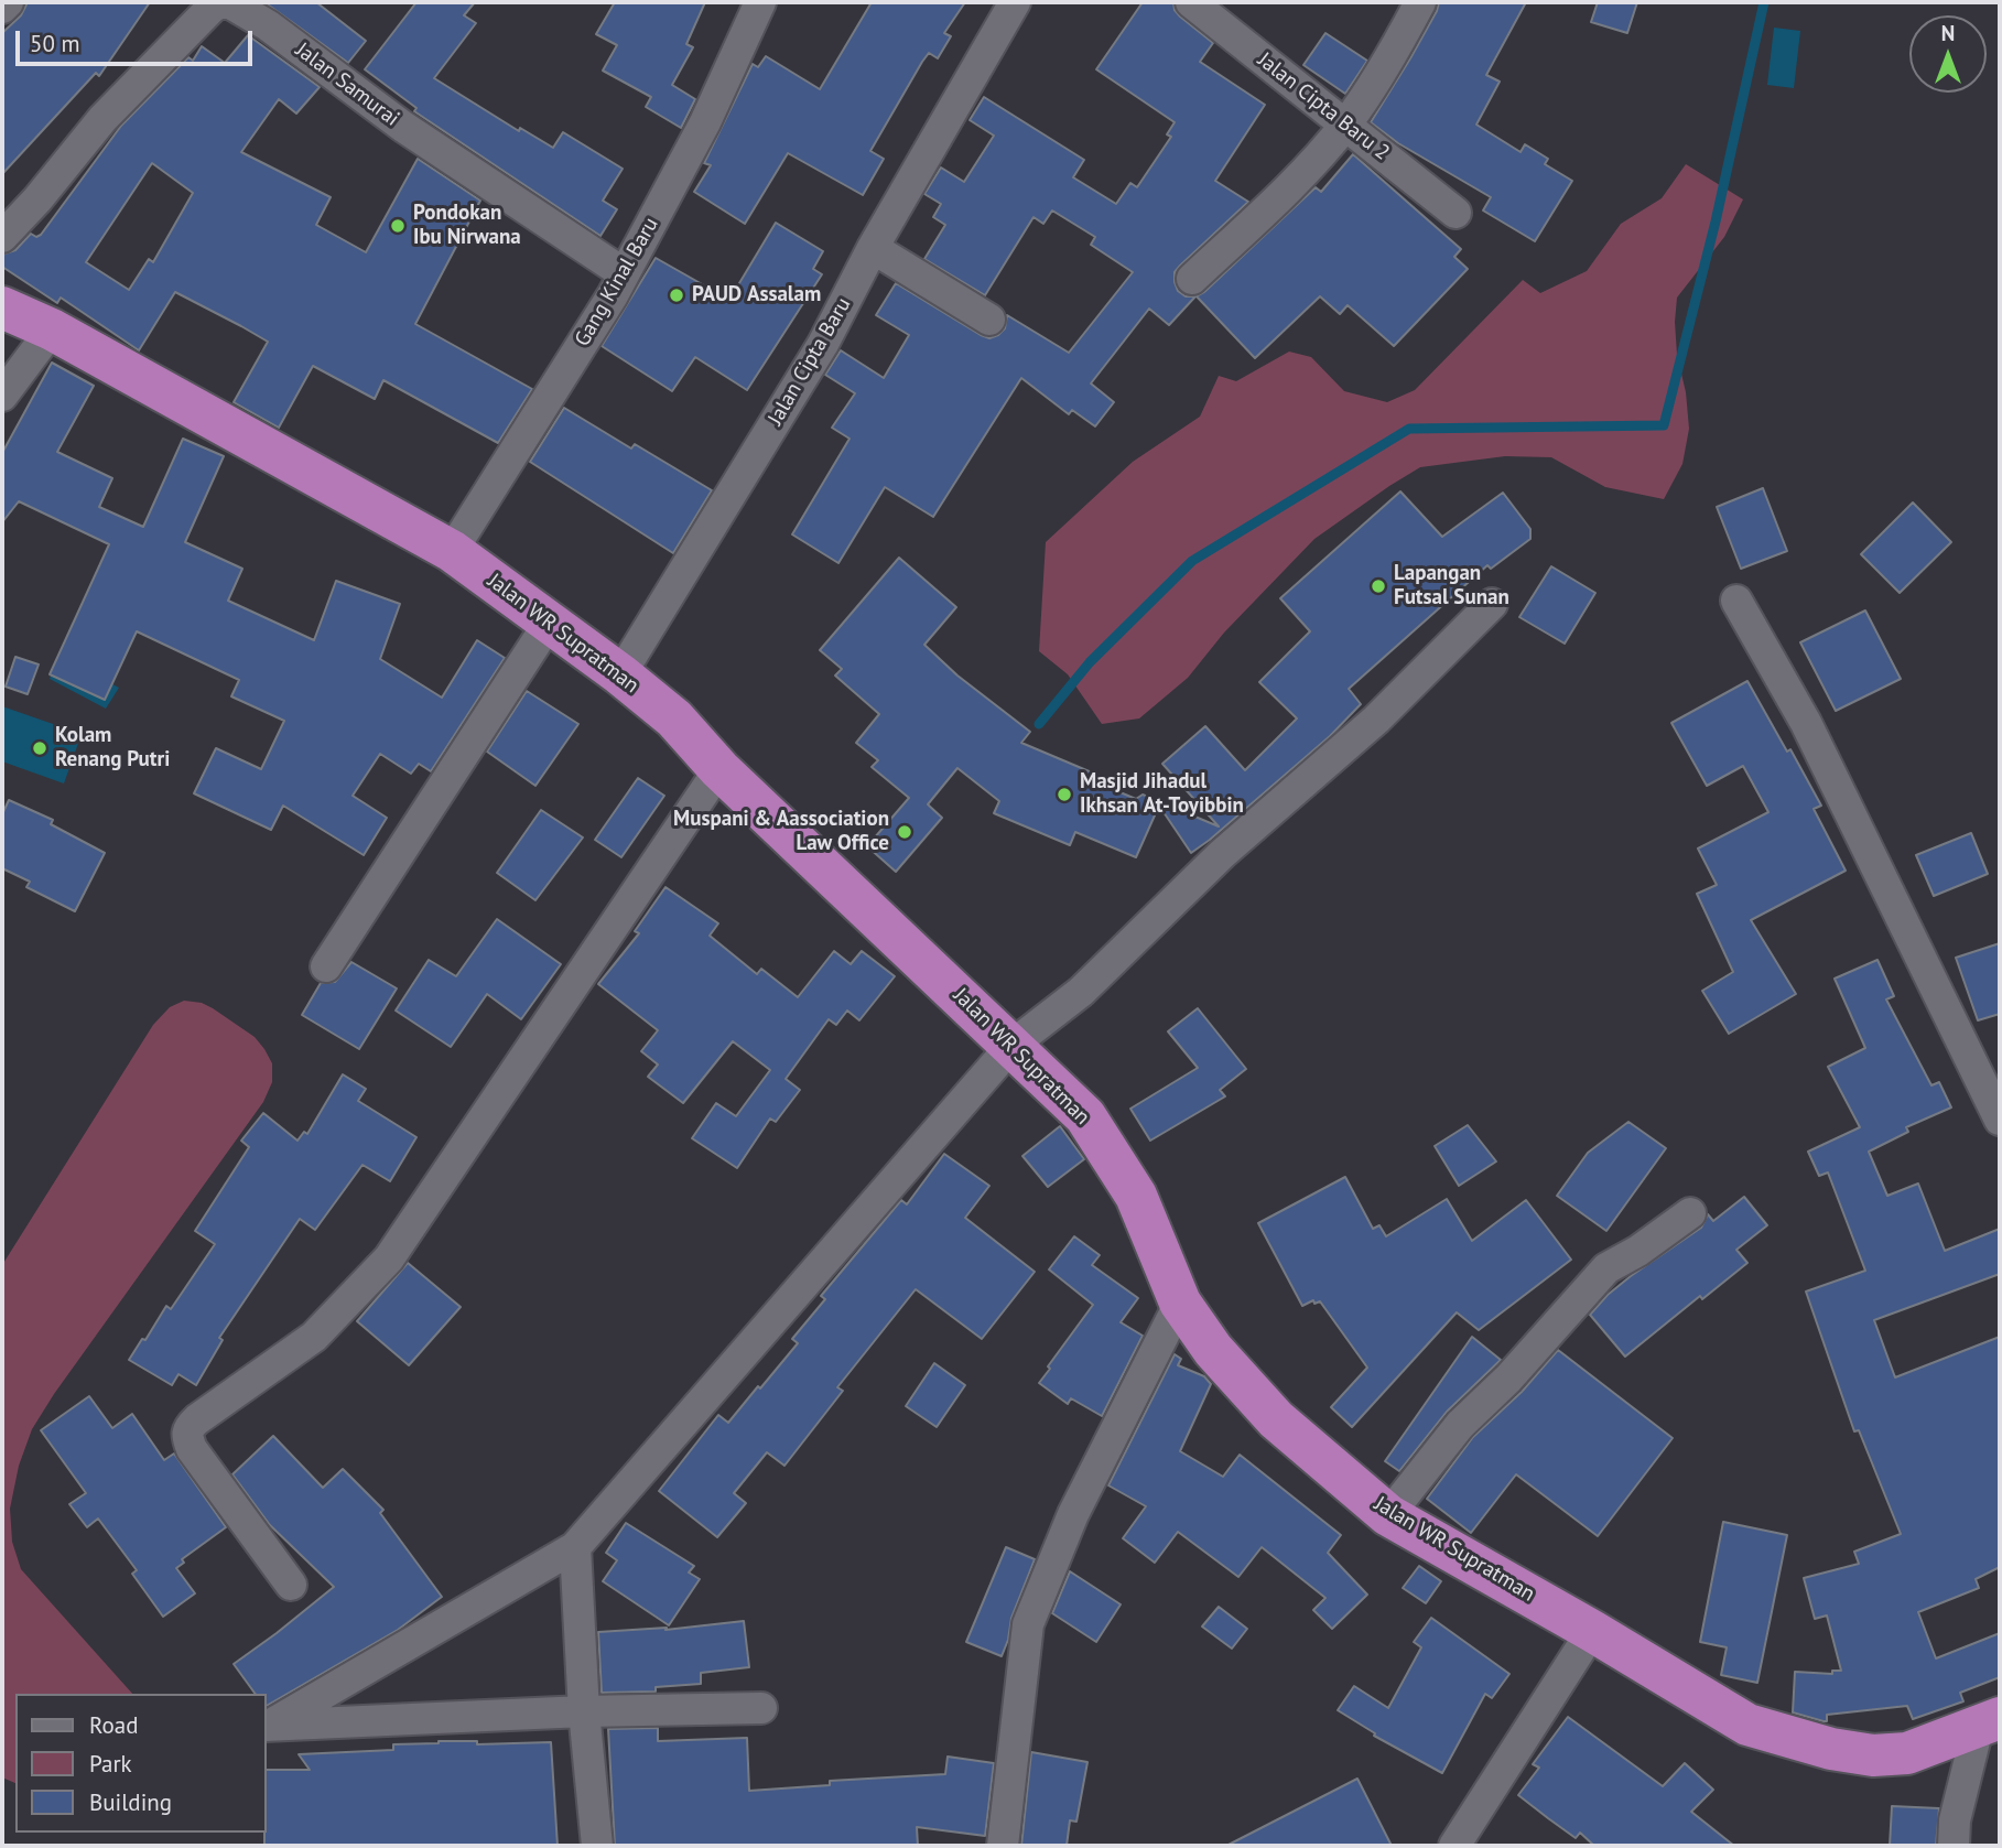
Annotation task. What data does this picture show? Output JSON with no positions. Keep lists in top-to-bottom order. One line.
{"streets":{"highway":["Jalan WR Supratman"],"street":["Jalan Samurai","Jalan Cipta Baru 2","Gang Kinal Baru","Jalan Cipta Baru"]},"crossings":[["Jalan Samurai","Gang Kinal Baru"],["Gang Kinal Baru","Jalan WR Supratman"],["Jalan Cipta Baru","Jalan WR Supratman"]],"places":["Pondokan Ibu Nirwana","PAUD Assalam","Lapangan Futsal Sunan","Kolam Renang Putri","Masjid Jihadul Ikhsan At-Toyibbin","Muspani & Aassociation Law Office"],"legend":["Road","Park","Building"],"scale_bar":"50 m","north":"top"}
